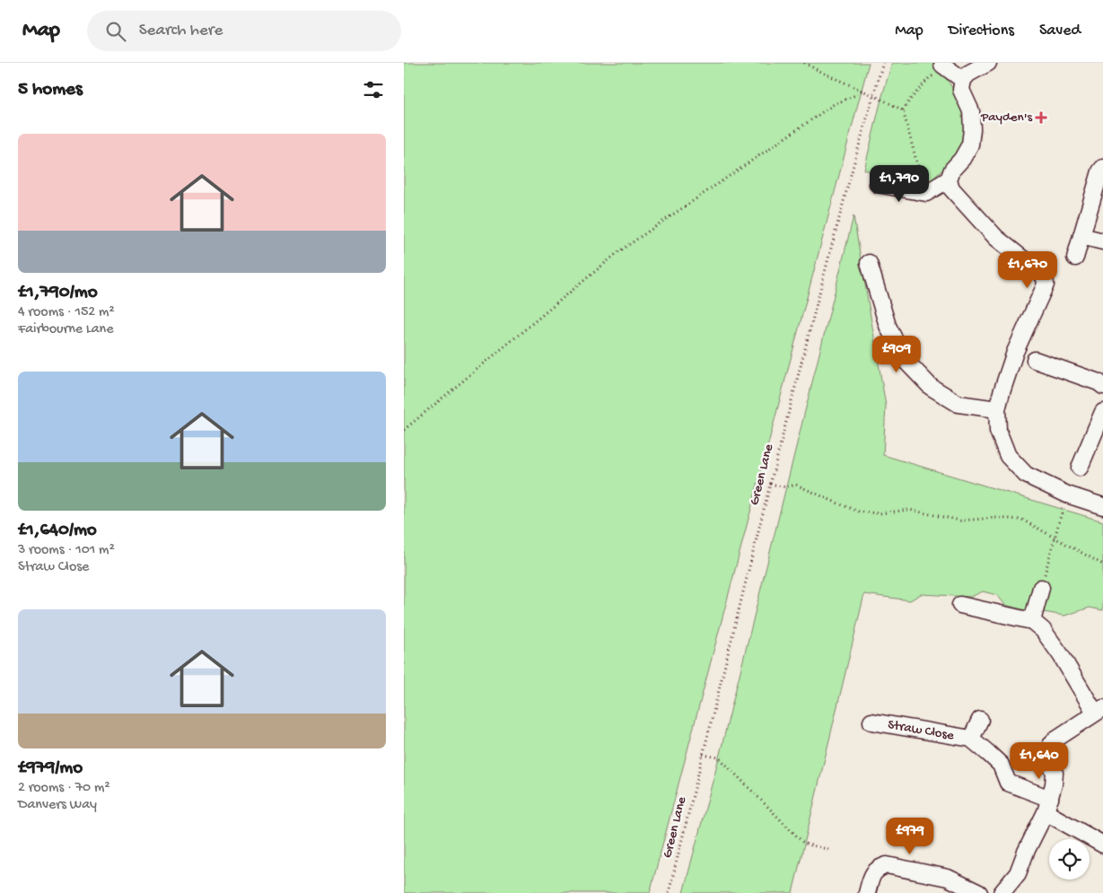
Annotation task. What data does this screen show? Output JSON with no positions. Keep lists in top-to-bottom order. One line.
{"streets":{"street":["Straw Close"],"path":["Green Lane"]},"places":{"health":["Payden's"]},"page":{"header":"Map","search":"Search here","nav":["Map","Directions","Saved"],"heading":"5 homes","list":[{"name":"£1,790/mo","note":"4 rooms · 152 m² · Fairbourne Lane"},{"name":"£1,640/mo","note":"3 rooms · 101 m² · Straw Close"},{"name":"£979/mo","note":"2 rooms · 70 m² · Danvers Way"}],"price":["£1,790","£1,670","£909","£1,640","£979"]}}
